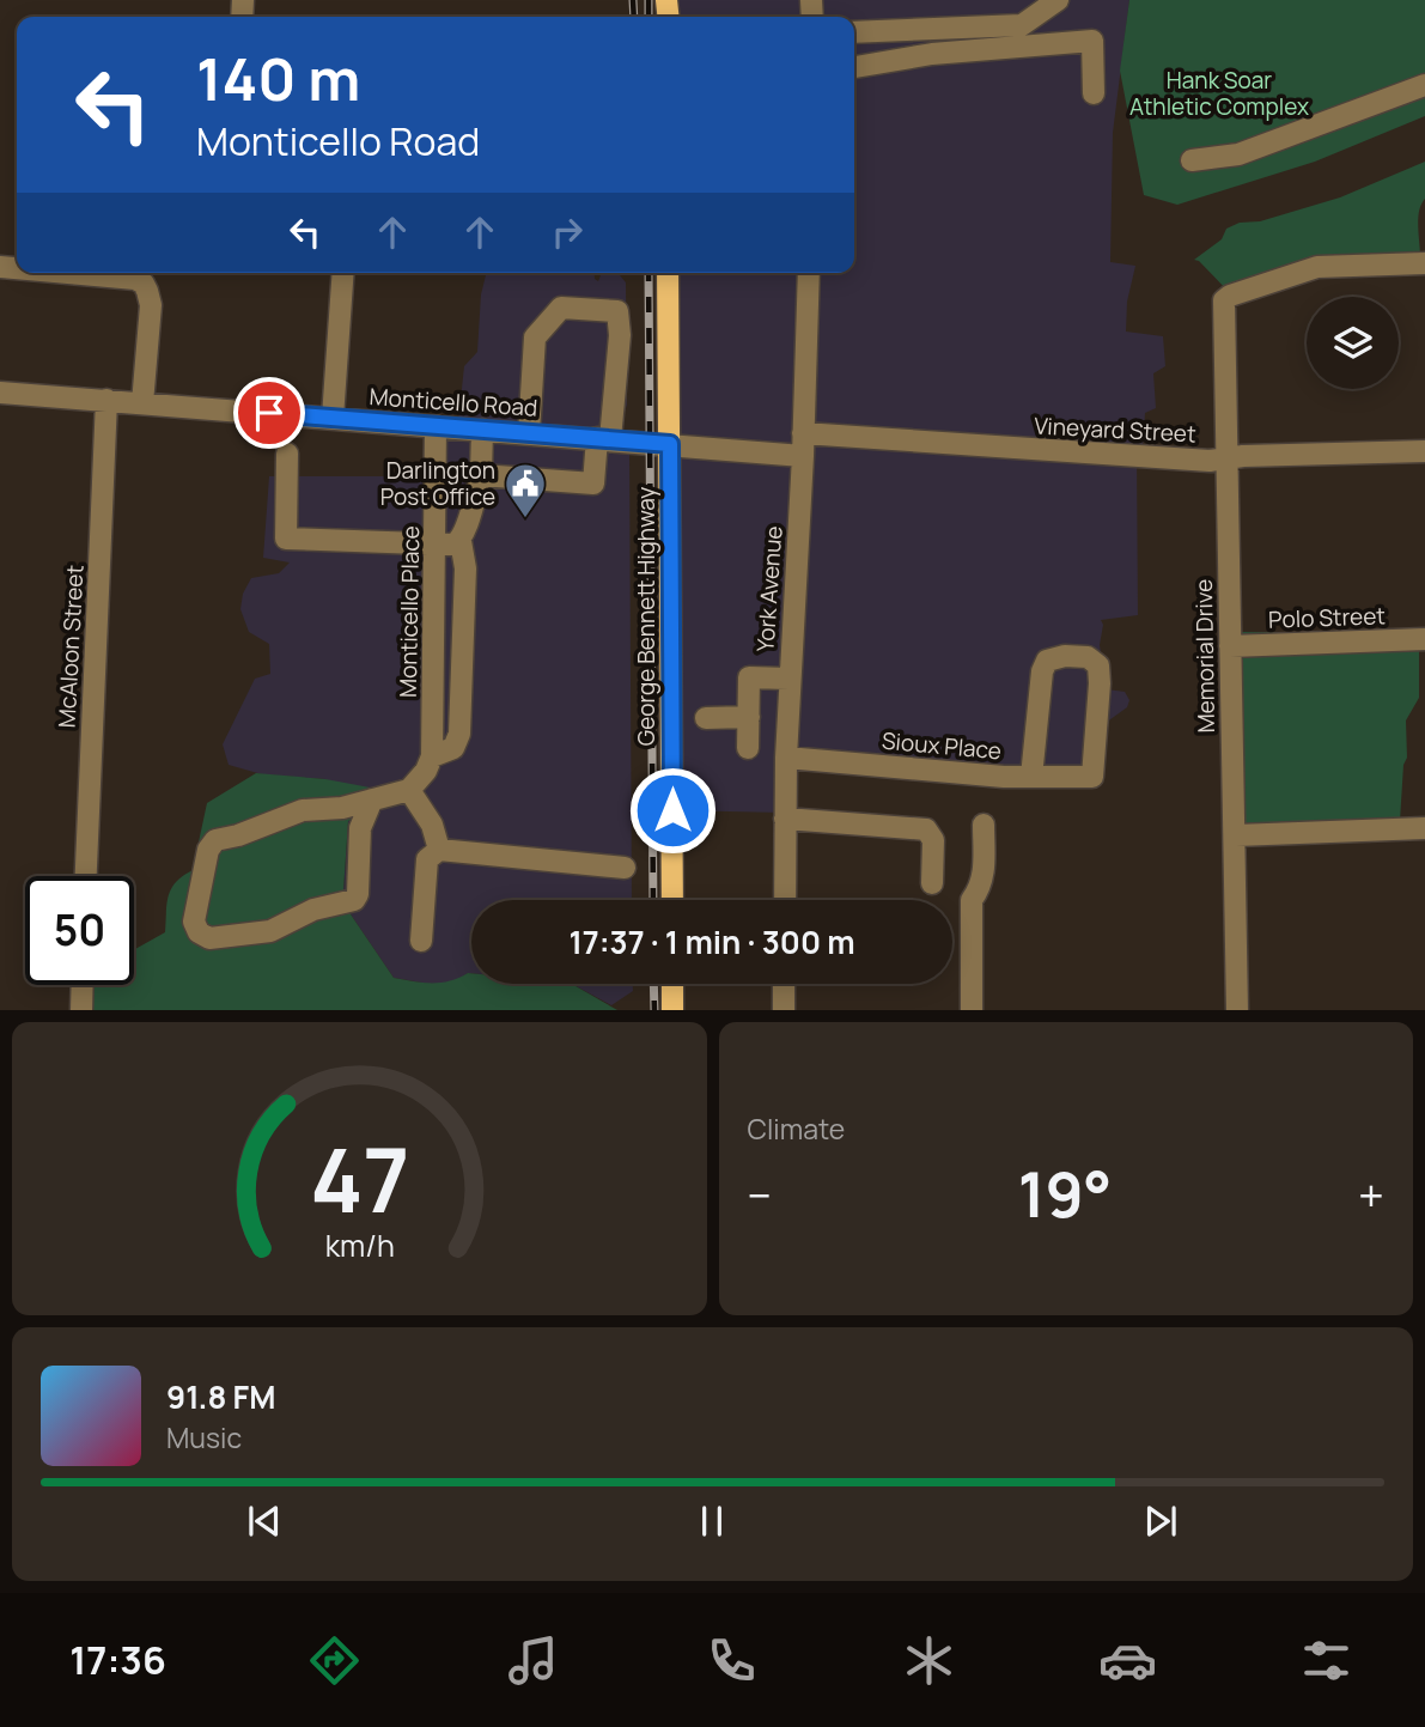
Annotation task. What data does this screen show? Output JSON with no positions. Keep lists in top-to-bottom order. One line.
{"streets":{"main road":["George Bennett Highway"],"street":["Monticello Road","Vineyard Street","York Avenue","Monticello Place","Polo Street","McAloon Street","Memorial Drive","Sioux Place"]},"crossings":[["Monticello Road","York Avenue"],["Monticello Road","Monticello Place"],["Monticello Road","George Bennett Highway"],["Monticello Road","McAloon Street"],["Vineyard Street","York Avenue"],["Vineyard Street","Memorial Drive"],["York Avenue","Sioux Place"],["Polo Street","Memorial Drive"]],"parks":["Hank Soar Athletic Complex"],"places":{"public building":["Darlington Post Office"]},"page":{"turn":["140 m","Monticello Road"],"limit":"50","trip":"17:37 · 1 min · 300 m","tile":"Climate","heat":["−","19°","+"],"song":["91.8 FM","Music"],"tabs":"17:36","gauge":["47","km/h"]}}
